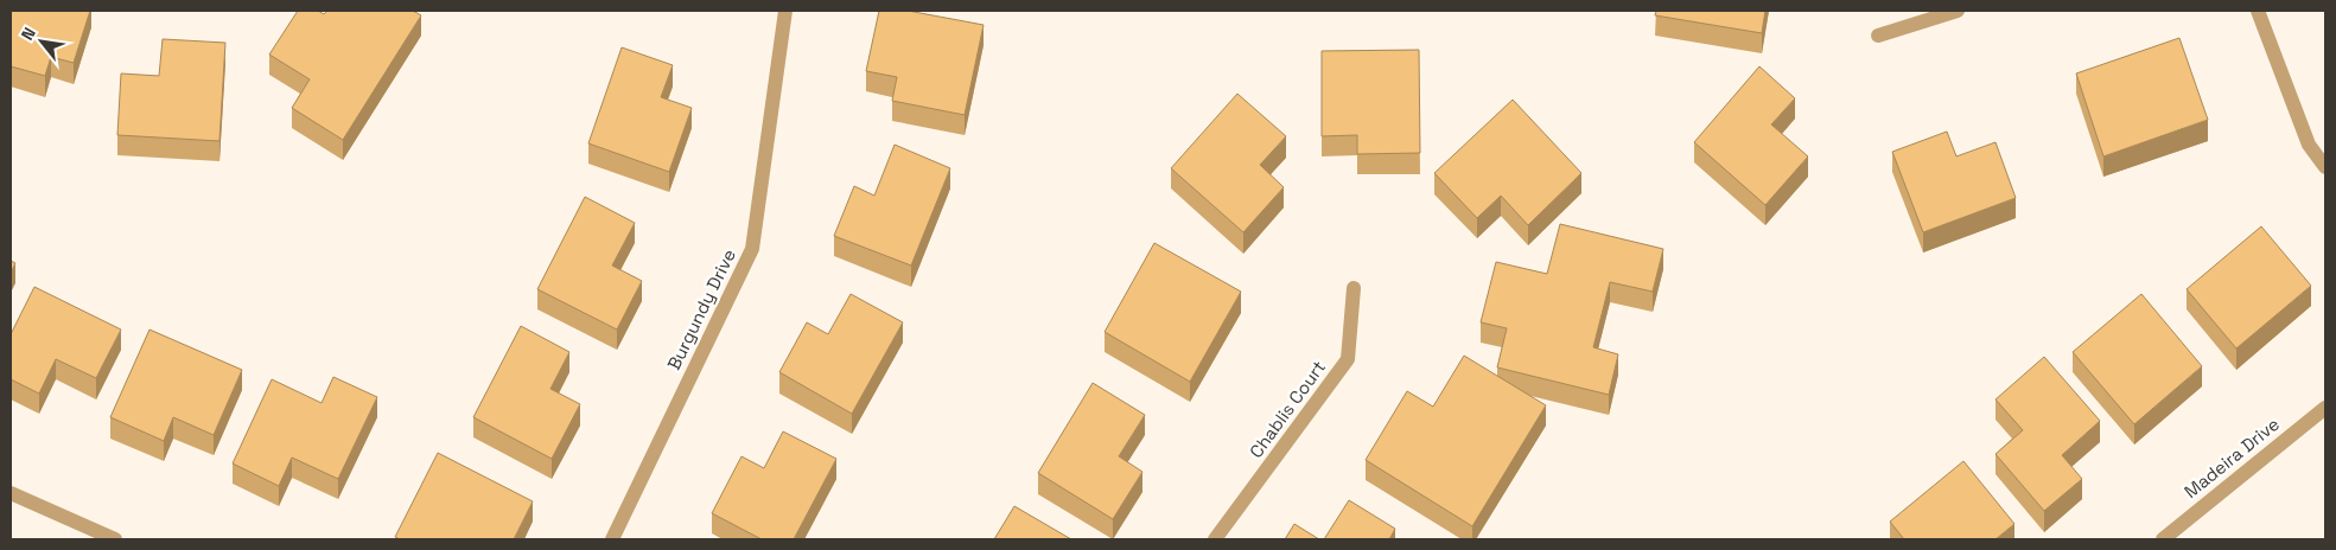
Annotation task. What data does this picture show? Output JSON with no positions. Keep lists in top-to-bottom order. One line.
{"streets":{"street":["Burgundy Drive","Chablis Court","Madeira Drive"]},"north":"top left"}
